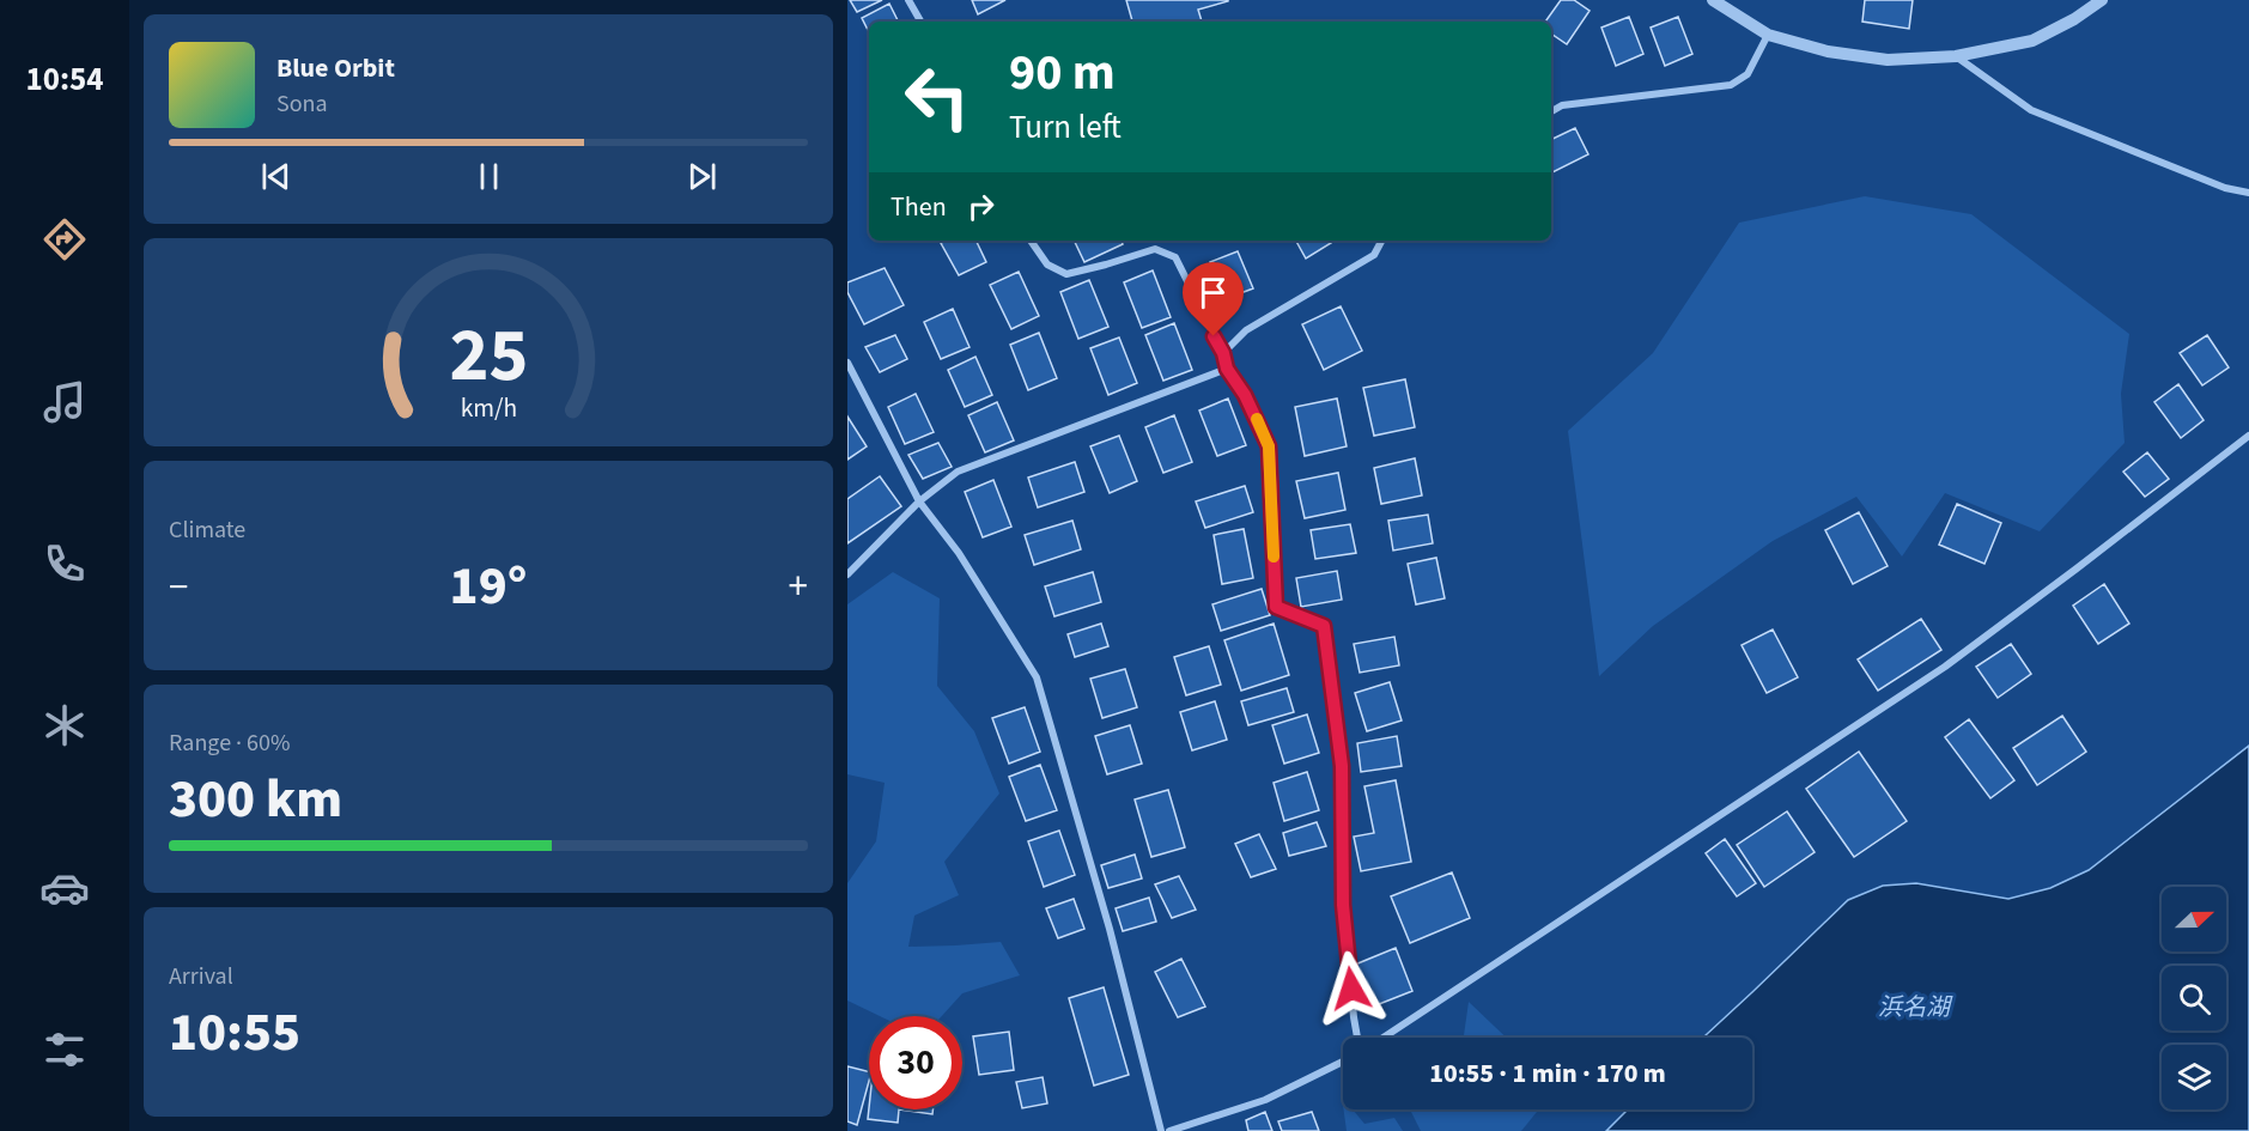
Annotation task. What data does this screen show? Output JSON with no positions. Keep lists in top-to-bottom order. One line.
{"water":["浜名湖"],"north":"right","page":{"tabs":"10:54","turn":["90 m","Turn left"],"song":["Blue Orbit","Sona"],"then":"Then","tile":["Climate",["Range · 60%","300 km"],["Arrival","10:55"]],"heat":["−","19°","+"],"limit":"30","trip":"10:55 · 1 min · 170 m","gauge":["25","km/h"]}}
